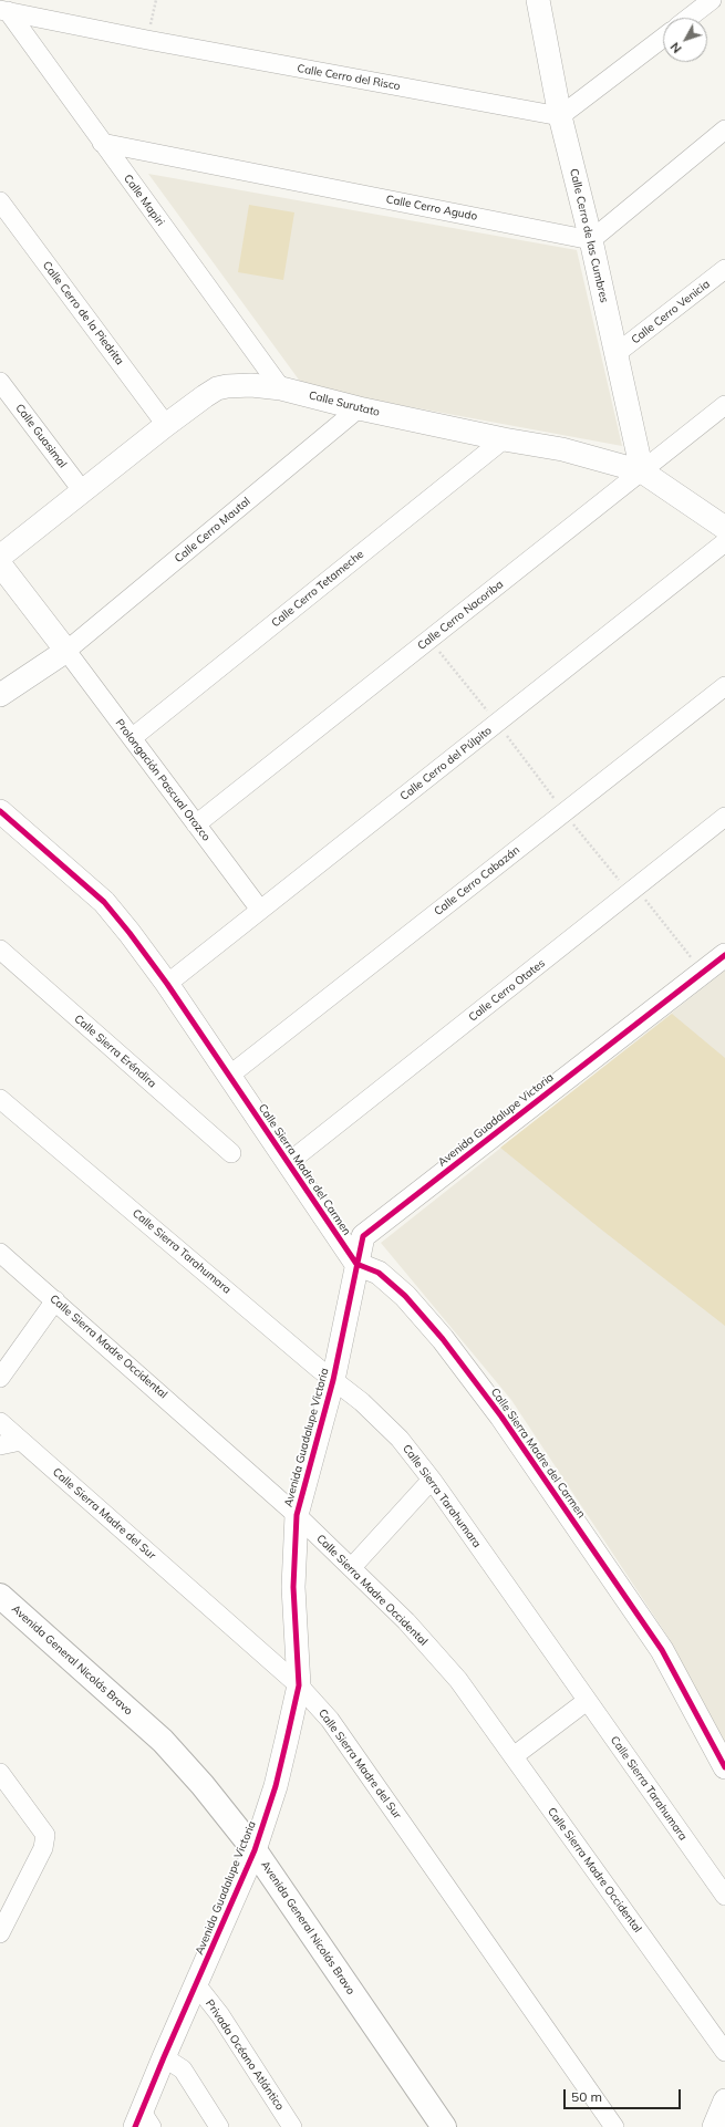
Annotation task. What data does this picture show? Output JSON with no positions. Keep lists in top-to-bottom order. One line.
{"streets":{"main road":["Avenida General Nicolás Bravo"],"street":["Calle Cerro del Risco","Calle Mapiri","Calle Cerro Agudo","Calle Cerro de las Cumbres","Calle Cerro Venicia","Calle Cerro de la Piedrita","Calle Surutato","Calle Guasimal","Calle Cerro Mautal","Calle Cerro Tetameche","Calle Cerro Nacoriba","Calle Cerro del Púlpito","Prolongación Pascual Orozco","Calle Cerro Cabazán","Calle Cerro Otates","Calle Sierra Eréndira","Avenida Guadalupe Victoria","Calle Sierra Madre del Carmen","Calle Sierra Tarahumara","Calle Sierra Madre Occidental","Calle Sierra Madre del Sur","Privada Océano Atlántico"]},"crossings":[["Calle Cerro del Risco","Calle Mapiri"],["Calle Cerro del Risco","Calle Cerro de las Cumbres"],["Calle Mapiri","Calle Cerro Agudo"],["Calle Mapiri","Calle Surutato"],["Calle Cerro Agudo","Calle Cerro de las Cumbres"],["Calle Cerro de las Cumbres","Calle Cerro Venicia"],["Calle Cerro de las Cumbres","Calle Surutato"],["Calle Cerro de las Cumbres","Calle Cerro Nacoriba"],["Calle Cerro de la Piedrita","Calle Surutato"],["Calle Surutato","Calle Guasimal"],["Calle Surutato","Calle Cerro Mautal"],["Calle Surutato","Calle Cerro Tetameche"],["Calle Surutato","Calle Cerro Nacoriba"],["Calle Cerro Mautal","Prolongación Pascual Orozco"],["Calle Cerro Tetameche","Prolongación Pascual Orozco"],["Calle Cerro Nacoriba","Prolongación Pascual Orozco"],["Calle Cerro del Púlpito","Prolongación Pascual Orozco"],["Calle Cerro del Púlpito","Calle Sierra Madre del Carmen"],["Calle Cerro Cabazán","Calle Sierra Madre del Carmen"],["Calle Cerro Otates","Calle Sierra Madre del Carmen"],["Avenida Guadalupe Victoria","Calle Sierra Madre del Carmen"],["Avenida Guadalupe Victoria","Calle Sierra Tarahumara"],["Avenida Guadalupe Victoria","Calle Sierra Madre Occidental"],["Avenida Guadalupe Victoria","Calle Sierra Madre del Sur"],["Avenida Guadalupe Victoria","Avenida General Nicolás Bravo"],["Avenida Guadalupe Victoria","Privada Océano Atlántico"]],"scale_bar":"50 m","north":"bottom left"}
